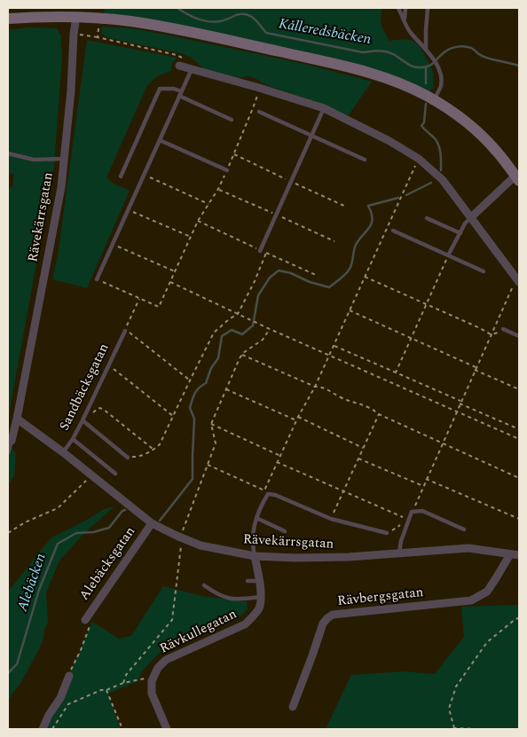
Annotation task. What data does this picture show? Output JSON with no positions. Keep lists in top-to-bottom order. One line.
{"streets":{"street":["Rävekärrsgatan","Alebäcksgatan","Rävbergsgatan","Rävkullegatan"],"lane":["Sandbäcksgatan"]},"crossings":[["Rävekärrsgatan","Sandbäcksgatan"],["Rävekärrsgatan","Alebäcksgatan"],["Rävekärrsgatan","Rävbergsgatan"],["Rävekärrsgatan","Rävkullegatan"]],"water":["Kålleredsbäcken","Alebäcken"]}
